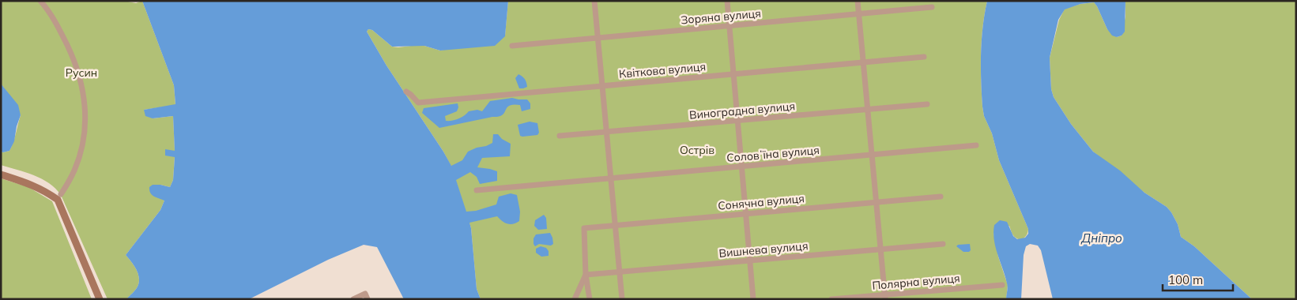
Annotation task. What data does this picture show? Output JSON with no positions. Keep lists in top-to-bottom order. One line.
{"streets":{"street":["Зоряна вулиця","Квіткова вулиця","Виноградна вулиця","Соловʼїна вулиця","Сонячна вулиця","Вишнева вулиця","Полярна вулиця"]},"crossings":[["Сонячна вулиця","Вишнева вулиця"]],"water":["Дніпро"],"parks":["Русин","Острів"],"scale_bar":"100 m"}
